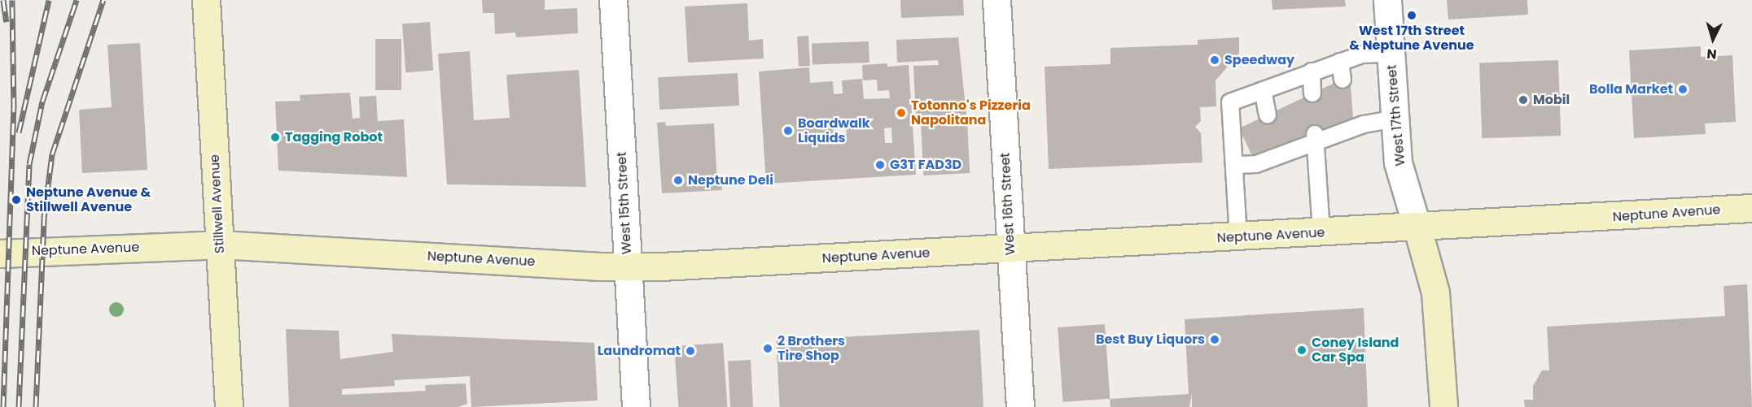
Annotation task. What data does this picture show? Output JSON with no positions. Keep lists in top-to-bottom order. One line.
{"streets":{"main road":["Stillwell Avenue","Neptune Avenue"],"street":["West 17th Street","West 15th Street","West 16th Street"]},"crossings":[["West 17th Street","Neptune Avenue"],["West 15th Street","Neptune Avenue"],["Stillwell Avenue","Neptune Avenue"],["West 16th Street","Neptune Avenue"]],"places":["West 17th Street & Neptune Avenue","Speedway","Bolla Market","Mobil","Totonno's Pizzeria Napolitana","Boardwalk Liquids","Tagging Robot","G3T FAD3D","Neptune Deli","Neptune Avenue & Stillwell Avenue","Best Buy Liquors","2 Brothers Tire Shop","Coney Island Car Spa","Laundromat"],"north":"bottom"}
